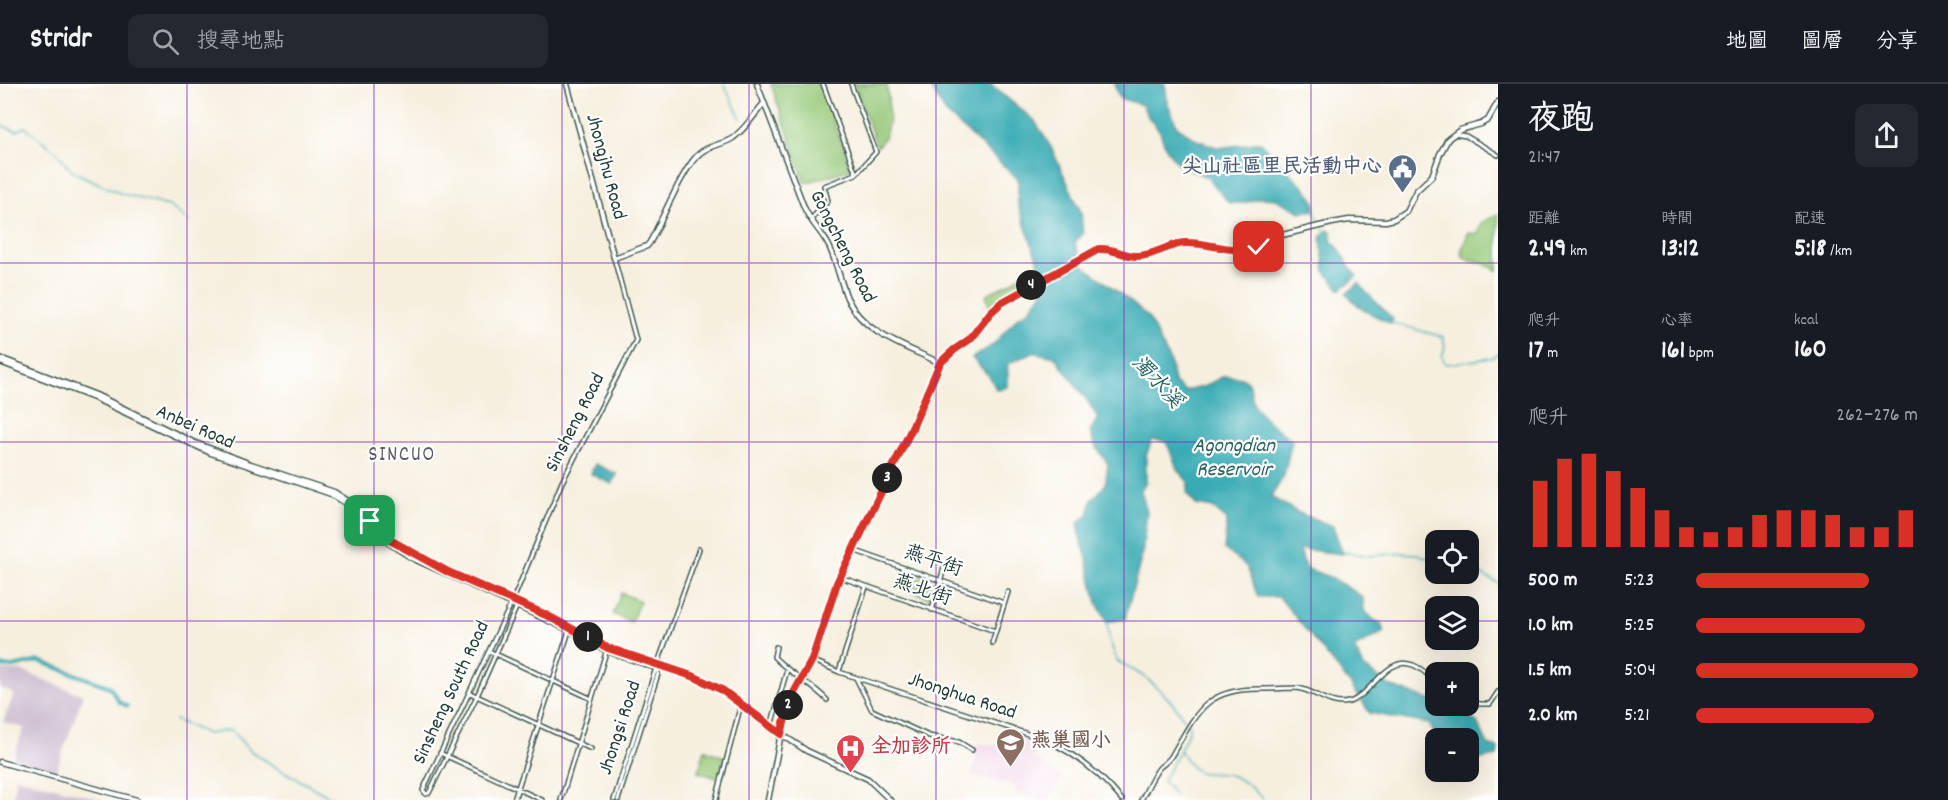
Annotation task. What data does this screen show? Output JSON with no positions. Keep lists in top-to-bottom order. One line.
{"streets":{"street":["Jhongjhu Road","Gongcheng Road","Sinsheng Road","Anbei Road","燕平街","燕北街","Sinsheng South Road","Jhonghua Road","Jhongsi Road"]},"crossings":[["Jhongjhu Road","Sinsheng Road"],["Sinsheng Road","Anbei Road"],["Sinsheng Road","Sinsheng South Road"],["Anbei Road","Sinsheng South Road"]],"districts":["SINCUO"],"water":["濁水溪","Agongdian Reservoir"],"places":{"public building":["尖山社區里民活動中心"],"school or university":["燕巢國小"],"hospital":["全加診所"]},"page":{"header":"Stridr","search":"搜尋地點","nav":["地圖","圖層","分享"],"heading":["夜跑","21:47"],"stats":[["距離","2.49 km"],["時間","13:12"],["配速","5:18 /km"],["爬升","17 m"],["心率","161 bpm"],["kcal","160"]],"pins":["4","3","1","2"],"chart":["爬升","262–276 m"],"map_buttons":["+","−"],"list":[{"name":"500 m","note":"5:23"},{"name":"1.0 km","note":"5:25"},{"name":"1.5 km","note":"5:04"},{"name":"2.0 km","note":"5:21"}]}}
